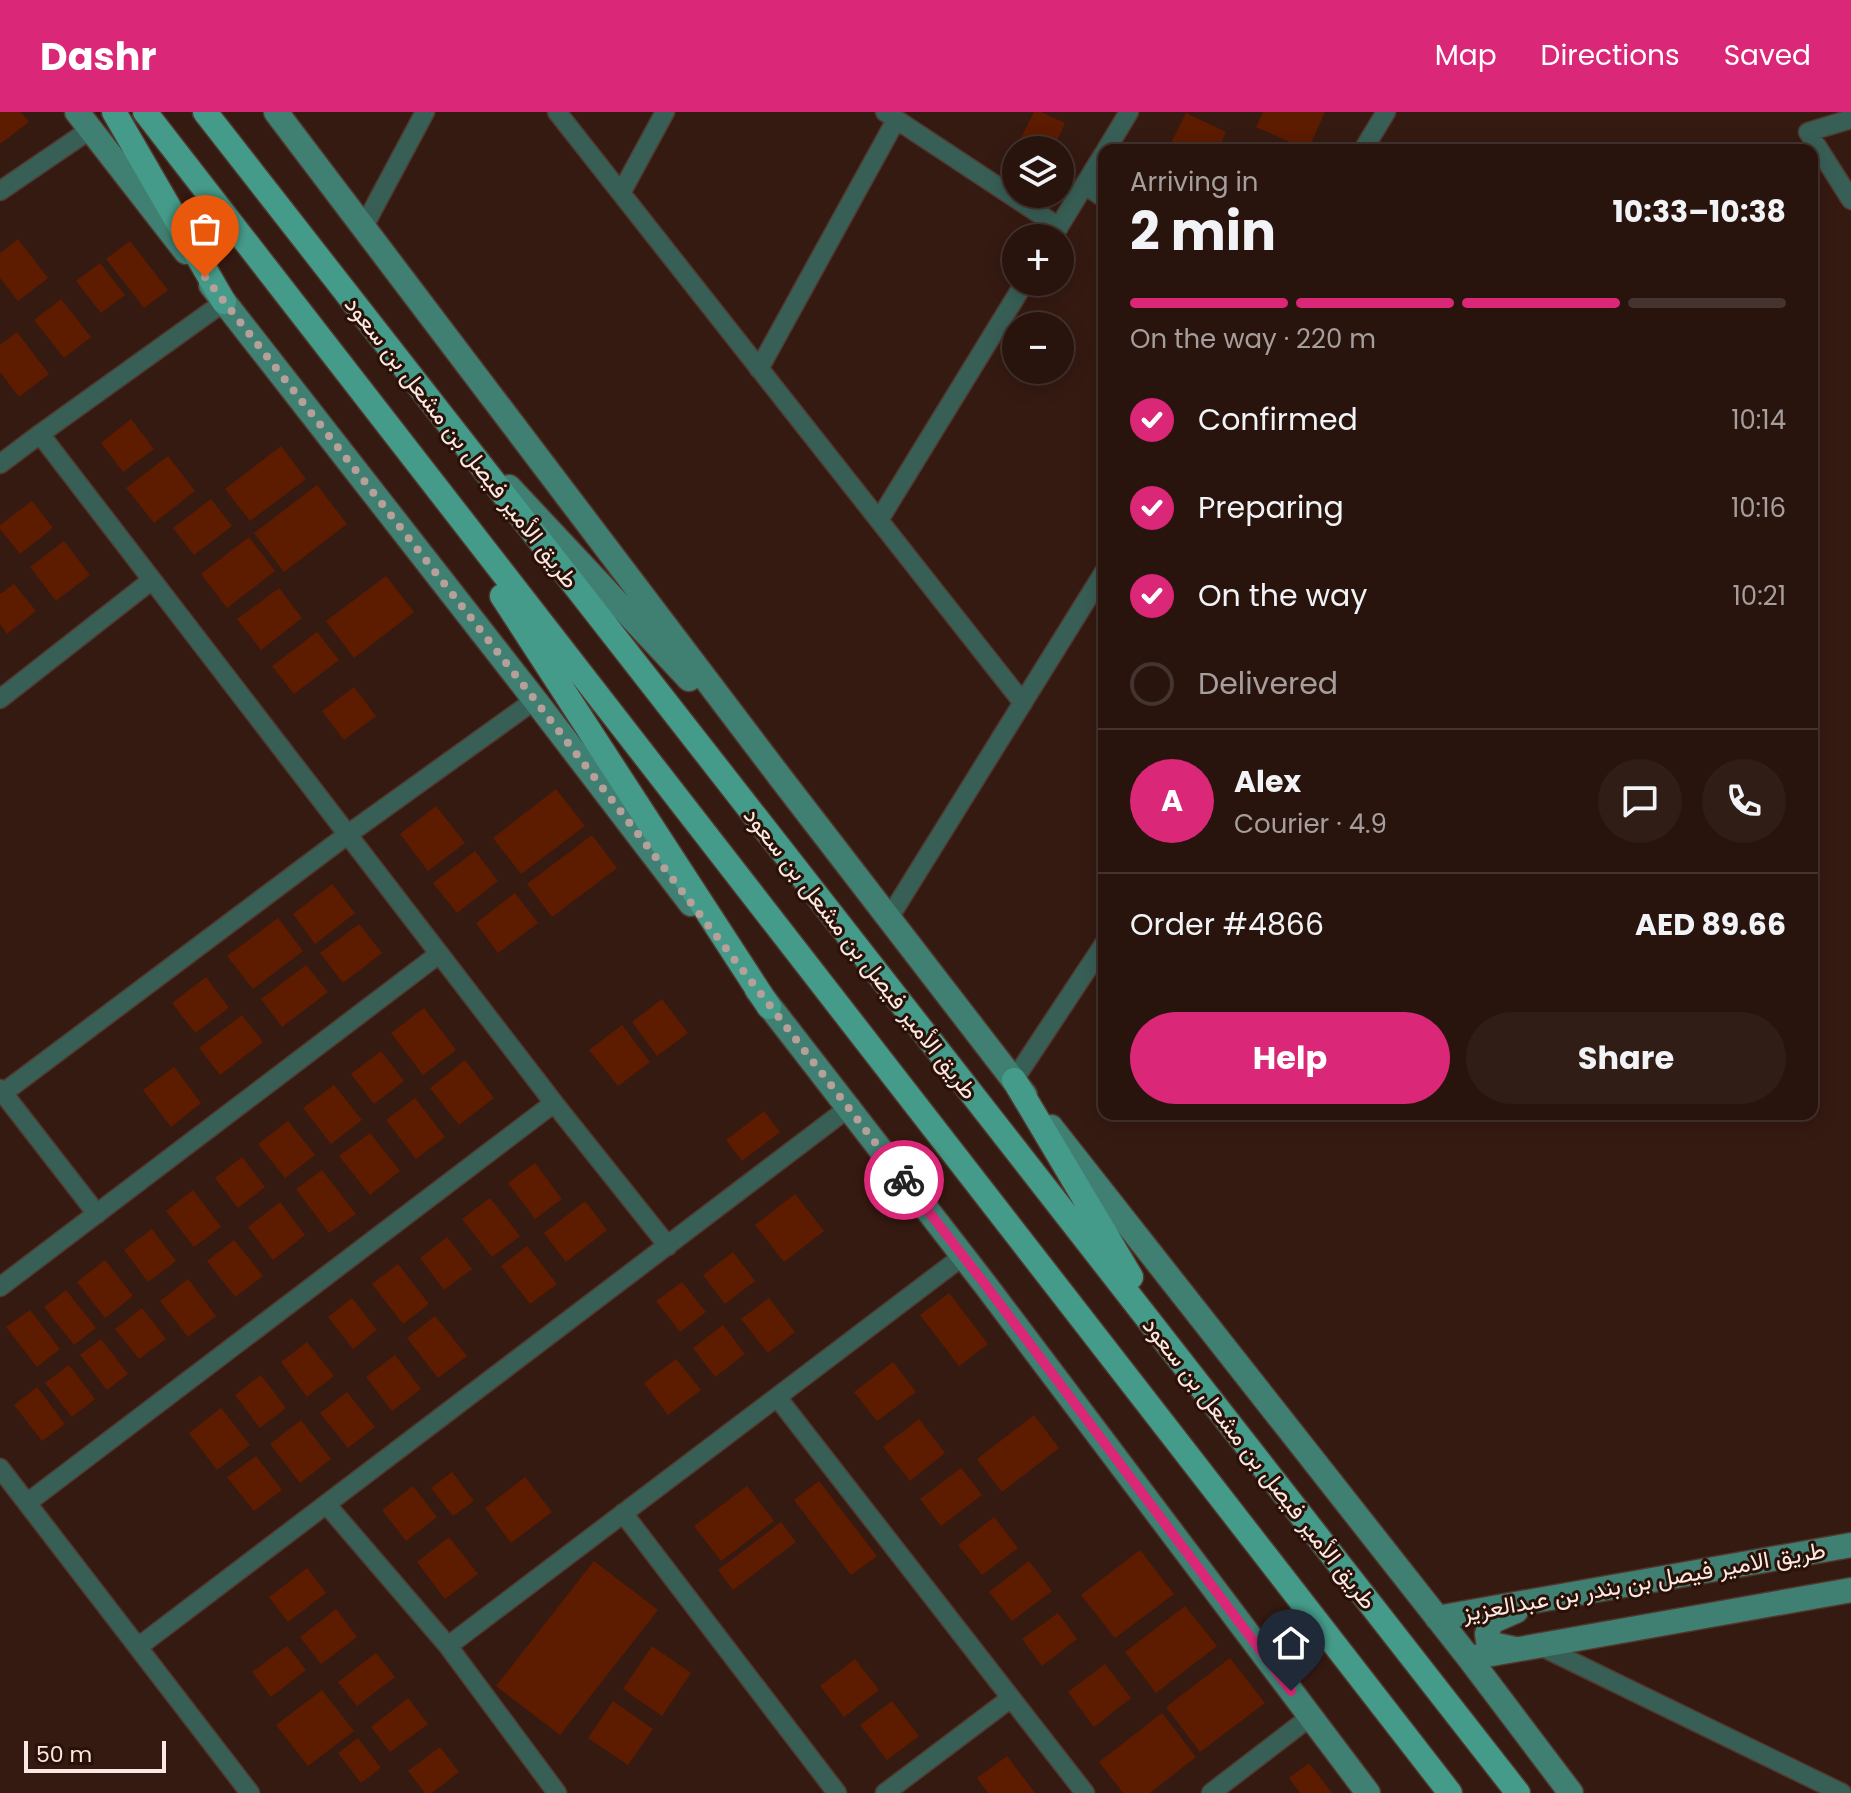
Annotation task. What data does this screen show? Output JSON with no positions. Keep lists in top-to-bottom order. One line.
{"streets":{"main road":["طريق الأمير فيصل بن مشعل بن سعود","طريق الامير فيصل بن بندر بن عبدالعزيز"]},"scale_bar":"50 m","page":{"header":"Dashr","nav":["Map","Directions","Saved"],"map_buttons":["+","−"],"heading":["2 min","Arriving in","10:33–10:38"],"panel":["Alex","Courier · 4.9","Order #4866","AED 89.66"],"bar":"On the way · 220 m","list":[["Confirmed","10:14"],["Preparing","10:16"],["On the way","10:21"],"Delivered"],"round":"A","buttons":["Help","Share"],"scale":"50 m"}}
